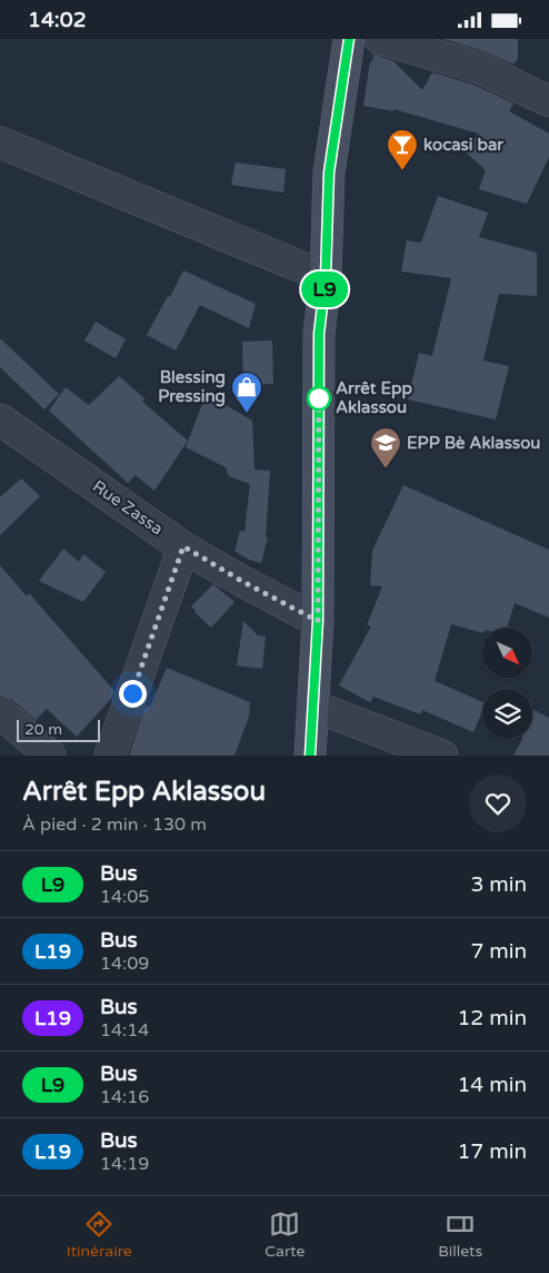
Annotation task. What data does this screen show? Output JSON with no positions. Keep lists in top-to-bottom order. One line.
{"streets":{"street":["Rue Zassa"]},"places":{"bar":["kocasi bar"],"other":["Arrêt Epp Aklassou"],"shop":["Blessing Pressing"],"school or university":["EPP Bè Aklassou"]},"lines":["bus line L9"],"scale_bar":"20 m","north":"bottom right","page":{"status":"14:02","on_map":"L9","scale":"20 m","heading":["Arrêt Epp Aklassou","À pied · 2 min · 130 m"],"list":[{"mark":"L9","name":"Bus","note":"14:05","value":"3 min"},{"mark":"L19","name":"Bus","note":"14:09","value":"7 min"},{"mark":"L19","name":"Bus","note":"14:14","value":"12 min"},{"mark":"L9","name":"Bus","note":"14:16","value":"14 min"},{"mark":"L19","name":"Bus","note":"14:19","value":"17 min"}],"tabs":["Itinéraire","Carte","Billets"]}}
